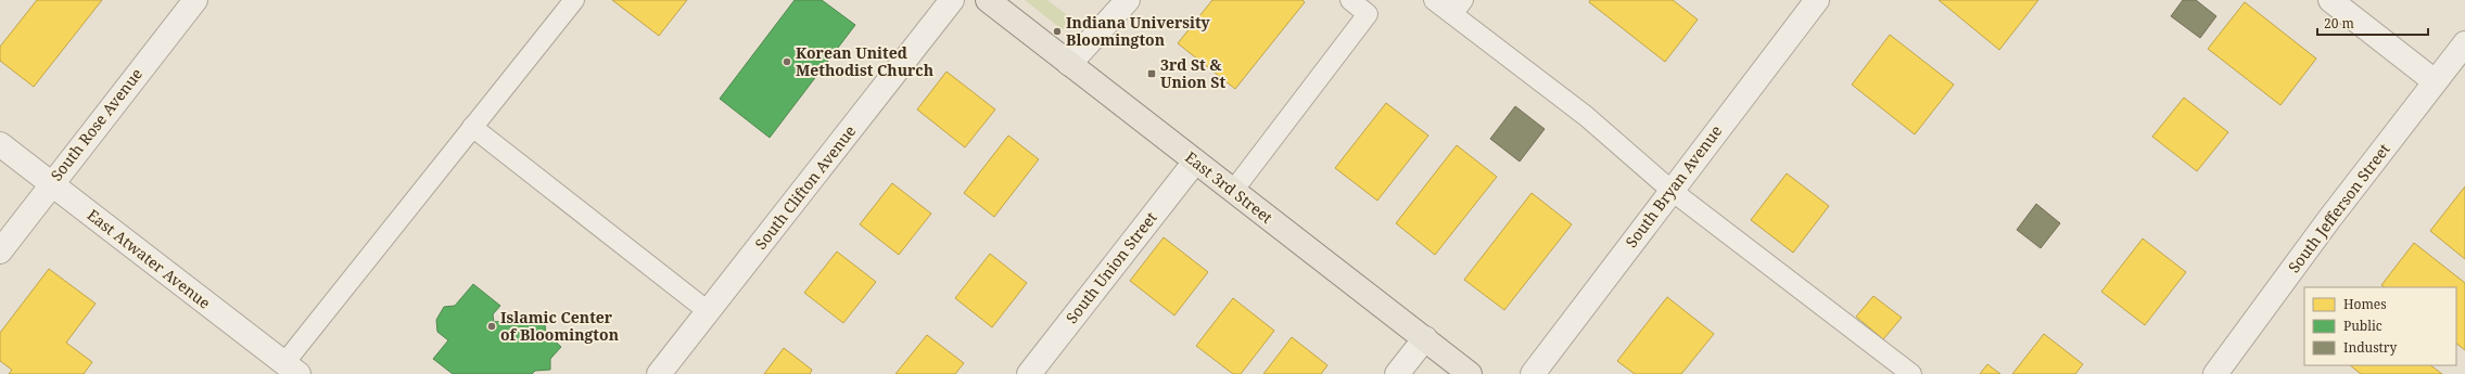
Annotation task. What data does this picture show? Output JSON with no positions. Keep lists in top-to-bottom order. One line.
{"streets":{"main road":["East 3rd Street"],"street":["South Rose Avenue","South Bryan Avenue","South Clifton Avenue","South Jefferson Street","East Atwater Avenue","South Union Street"]},"crossings":[["South Rose Avenue","East Atwater Avenue"],["East 3rd Street","South Union Street"]],"places":{"other":["Indiana University Bloomington","Korean United Methodist Church","Islamic Center of Bloomington"],"transit":["3rd St & Union St"]},"legend":["Homes","Public","Industry"],"scale_bar":"20 m"}
